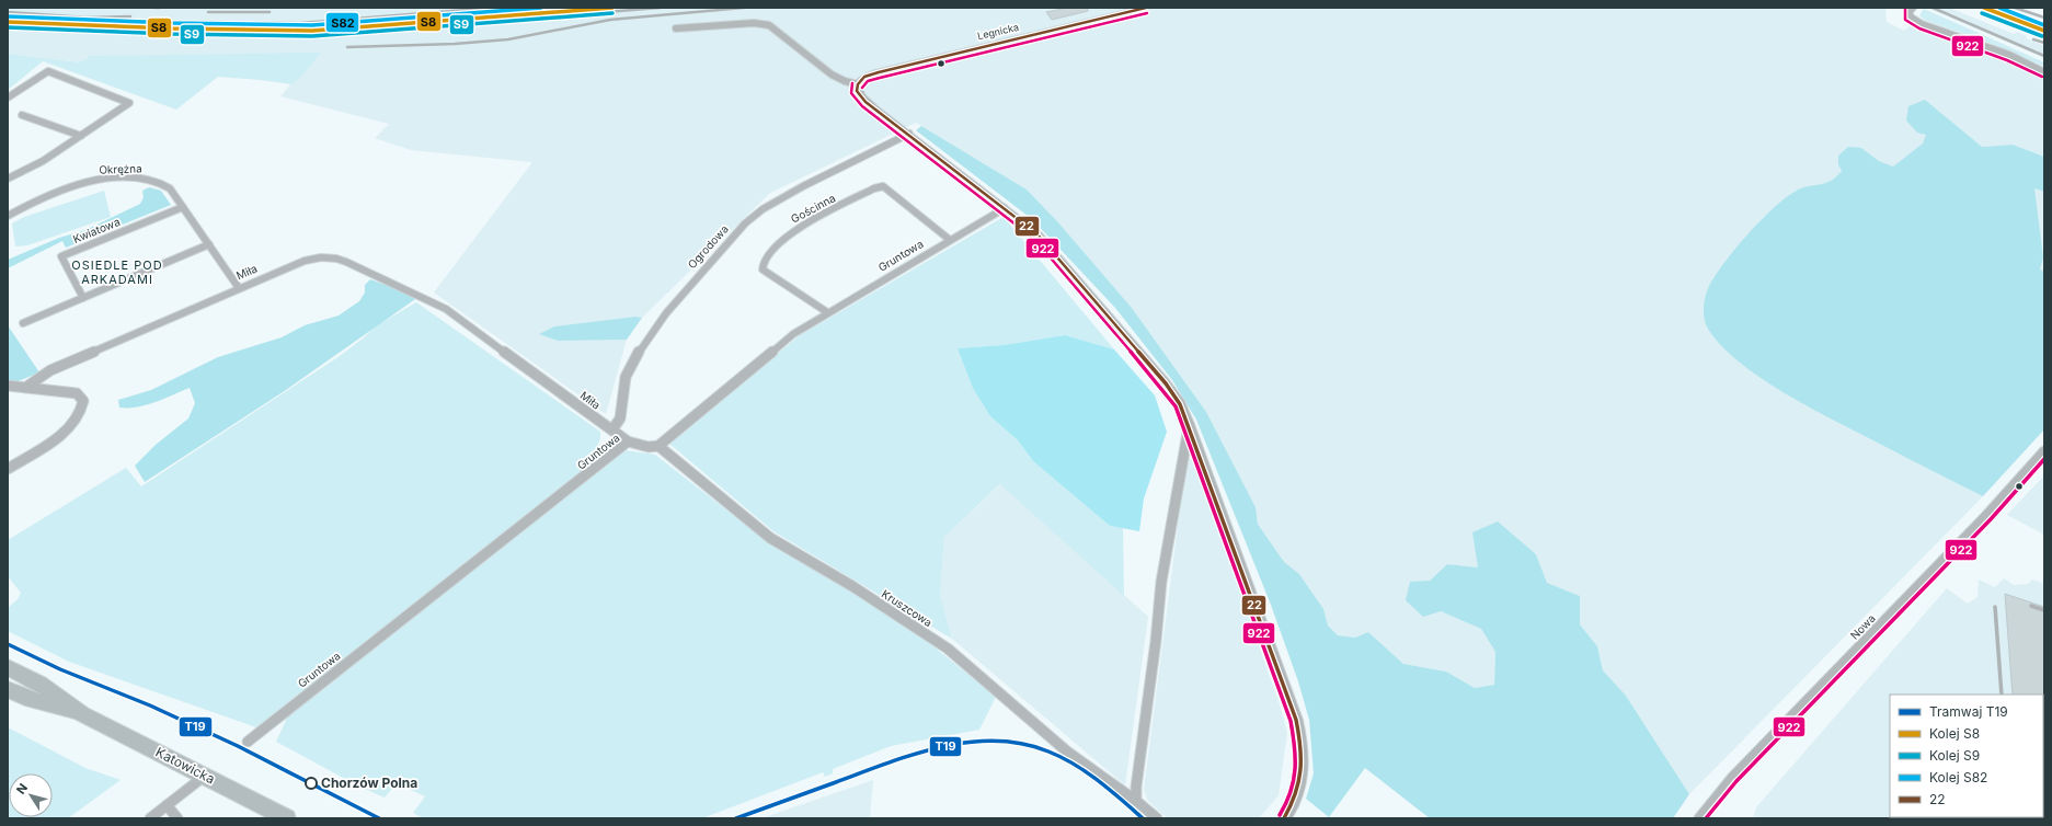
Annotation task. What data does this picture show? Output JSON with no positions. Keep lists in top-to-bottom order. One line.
{"streets":{"main road":["Katowicka"],"street":["Legnicka","Okrężna","Gościnna","Kwiatowa","Ogrodowa","Gruntowa","Miła","Kruszcowa","Nowa"]},"crossings":[["Okrężna","Kwiatowa"],["Okrężna","Miła"],["Gościnna","Gruntowa"],["Ogrodowa","Miła"],["Gruntowa","Kruszcowa"]],"districts":["OSIEDLE POD ARKADAMI"],"places":["Chorzów Polna"],"lines":["rail line S8","rail line S82","transit line 22","transit line 922","rail line S9","tram line T19"],"legend":["Tramwaj T19","Kolej S8","Kolej S9","Kolej S82","22"],"north":"top left"}
